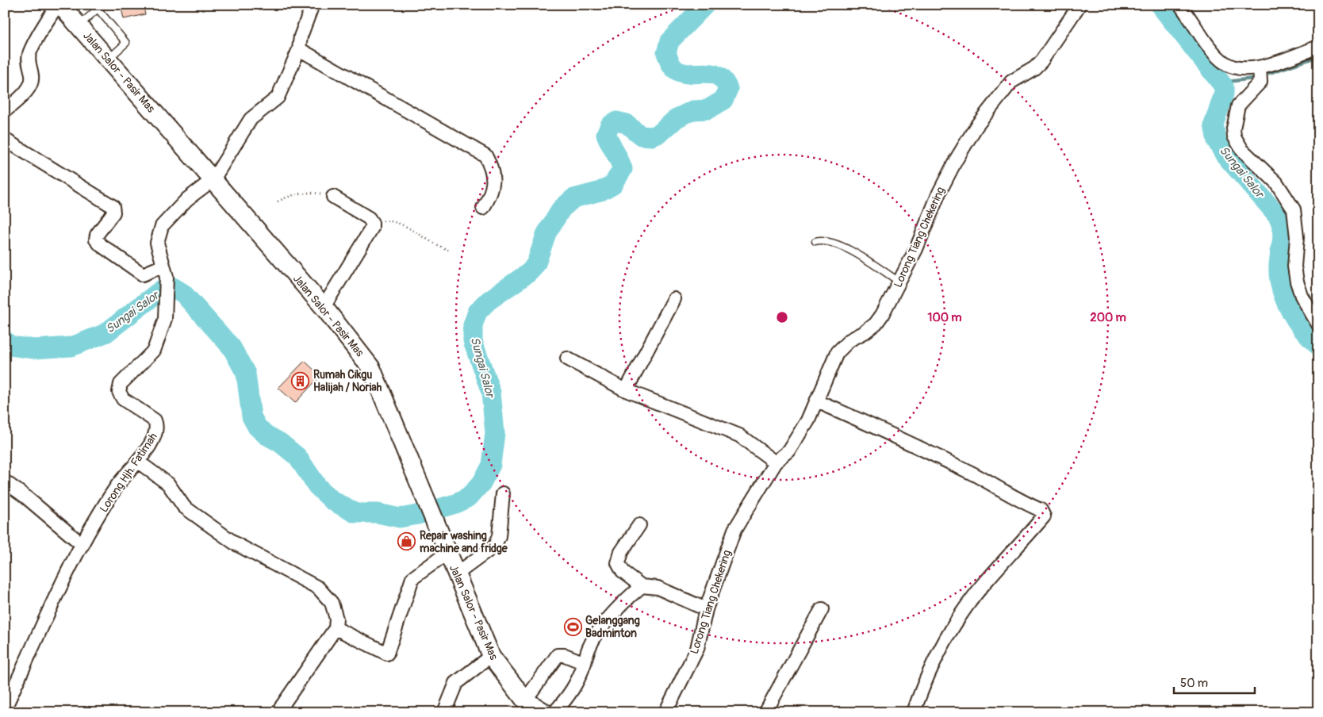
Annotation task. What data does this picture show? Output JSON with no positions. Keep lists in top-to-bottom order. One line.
{"streets":{"main road":["Jalan Salor - Pasir Mas"],"street":["Lorong Tiang Chekering","Lorong Hjh. Fatimah"]},"crossings":[["Jalan Salor - Pasir Mas","Lorong Hjh. Fatimah"]],"water":["Sungai Salor"],"places":{"building":["Rumah Cikgu Halijah / Noriah"],"shop":["Repair washing machine and fridge"],"sports":["Gelanggang Badminton"]},"scale_bar":"50 m","rings":["100 m","200 m"]}
